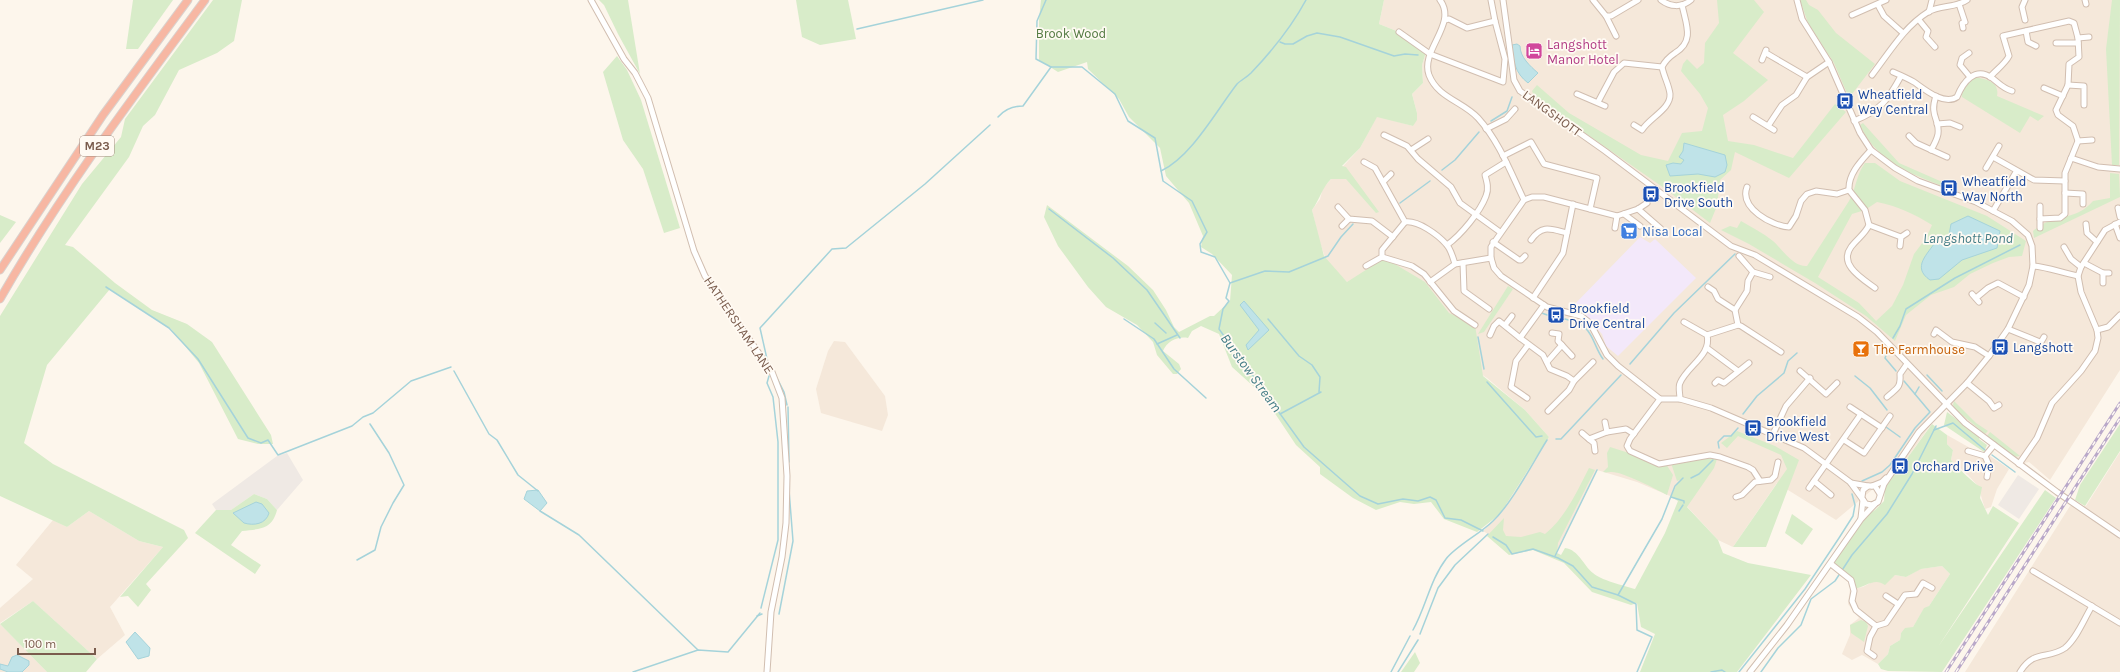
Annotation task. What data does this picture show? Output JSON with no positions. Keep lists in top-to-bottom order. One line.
{"streets":{"highway":["M23"],"street":["LANGSHOTT","HATHERSHAM LANE"]},"water":["Langshott Pond","Burstow Stream"],"parks":["Brook Wood"],"places":{"hotel":["Langshott Manor Hotel"],"bus stop":["Wheatfield Way Central","Wheatfield Way North","Brookfield Drive South","Brookfield Drive Central","Langshott","Brookfield Drive West","Orchard Drive"],"supermarket":["Nisa Local"],"bar":["The Farmhouse"]},"scale_bar":"100 m"}
